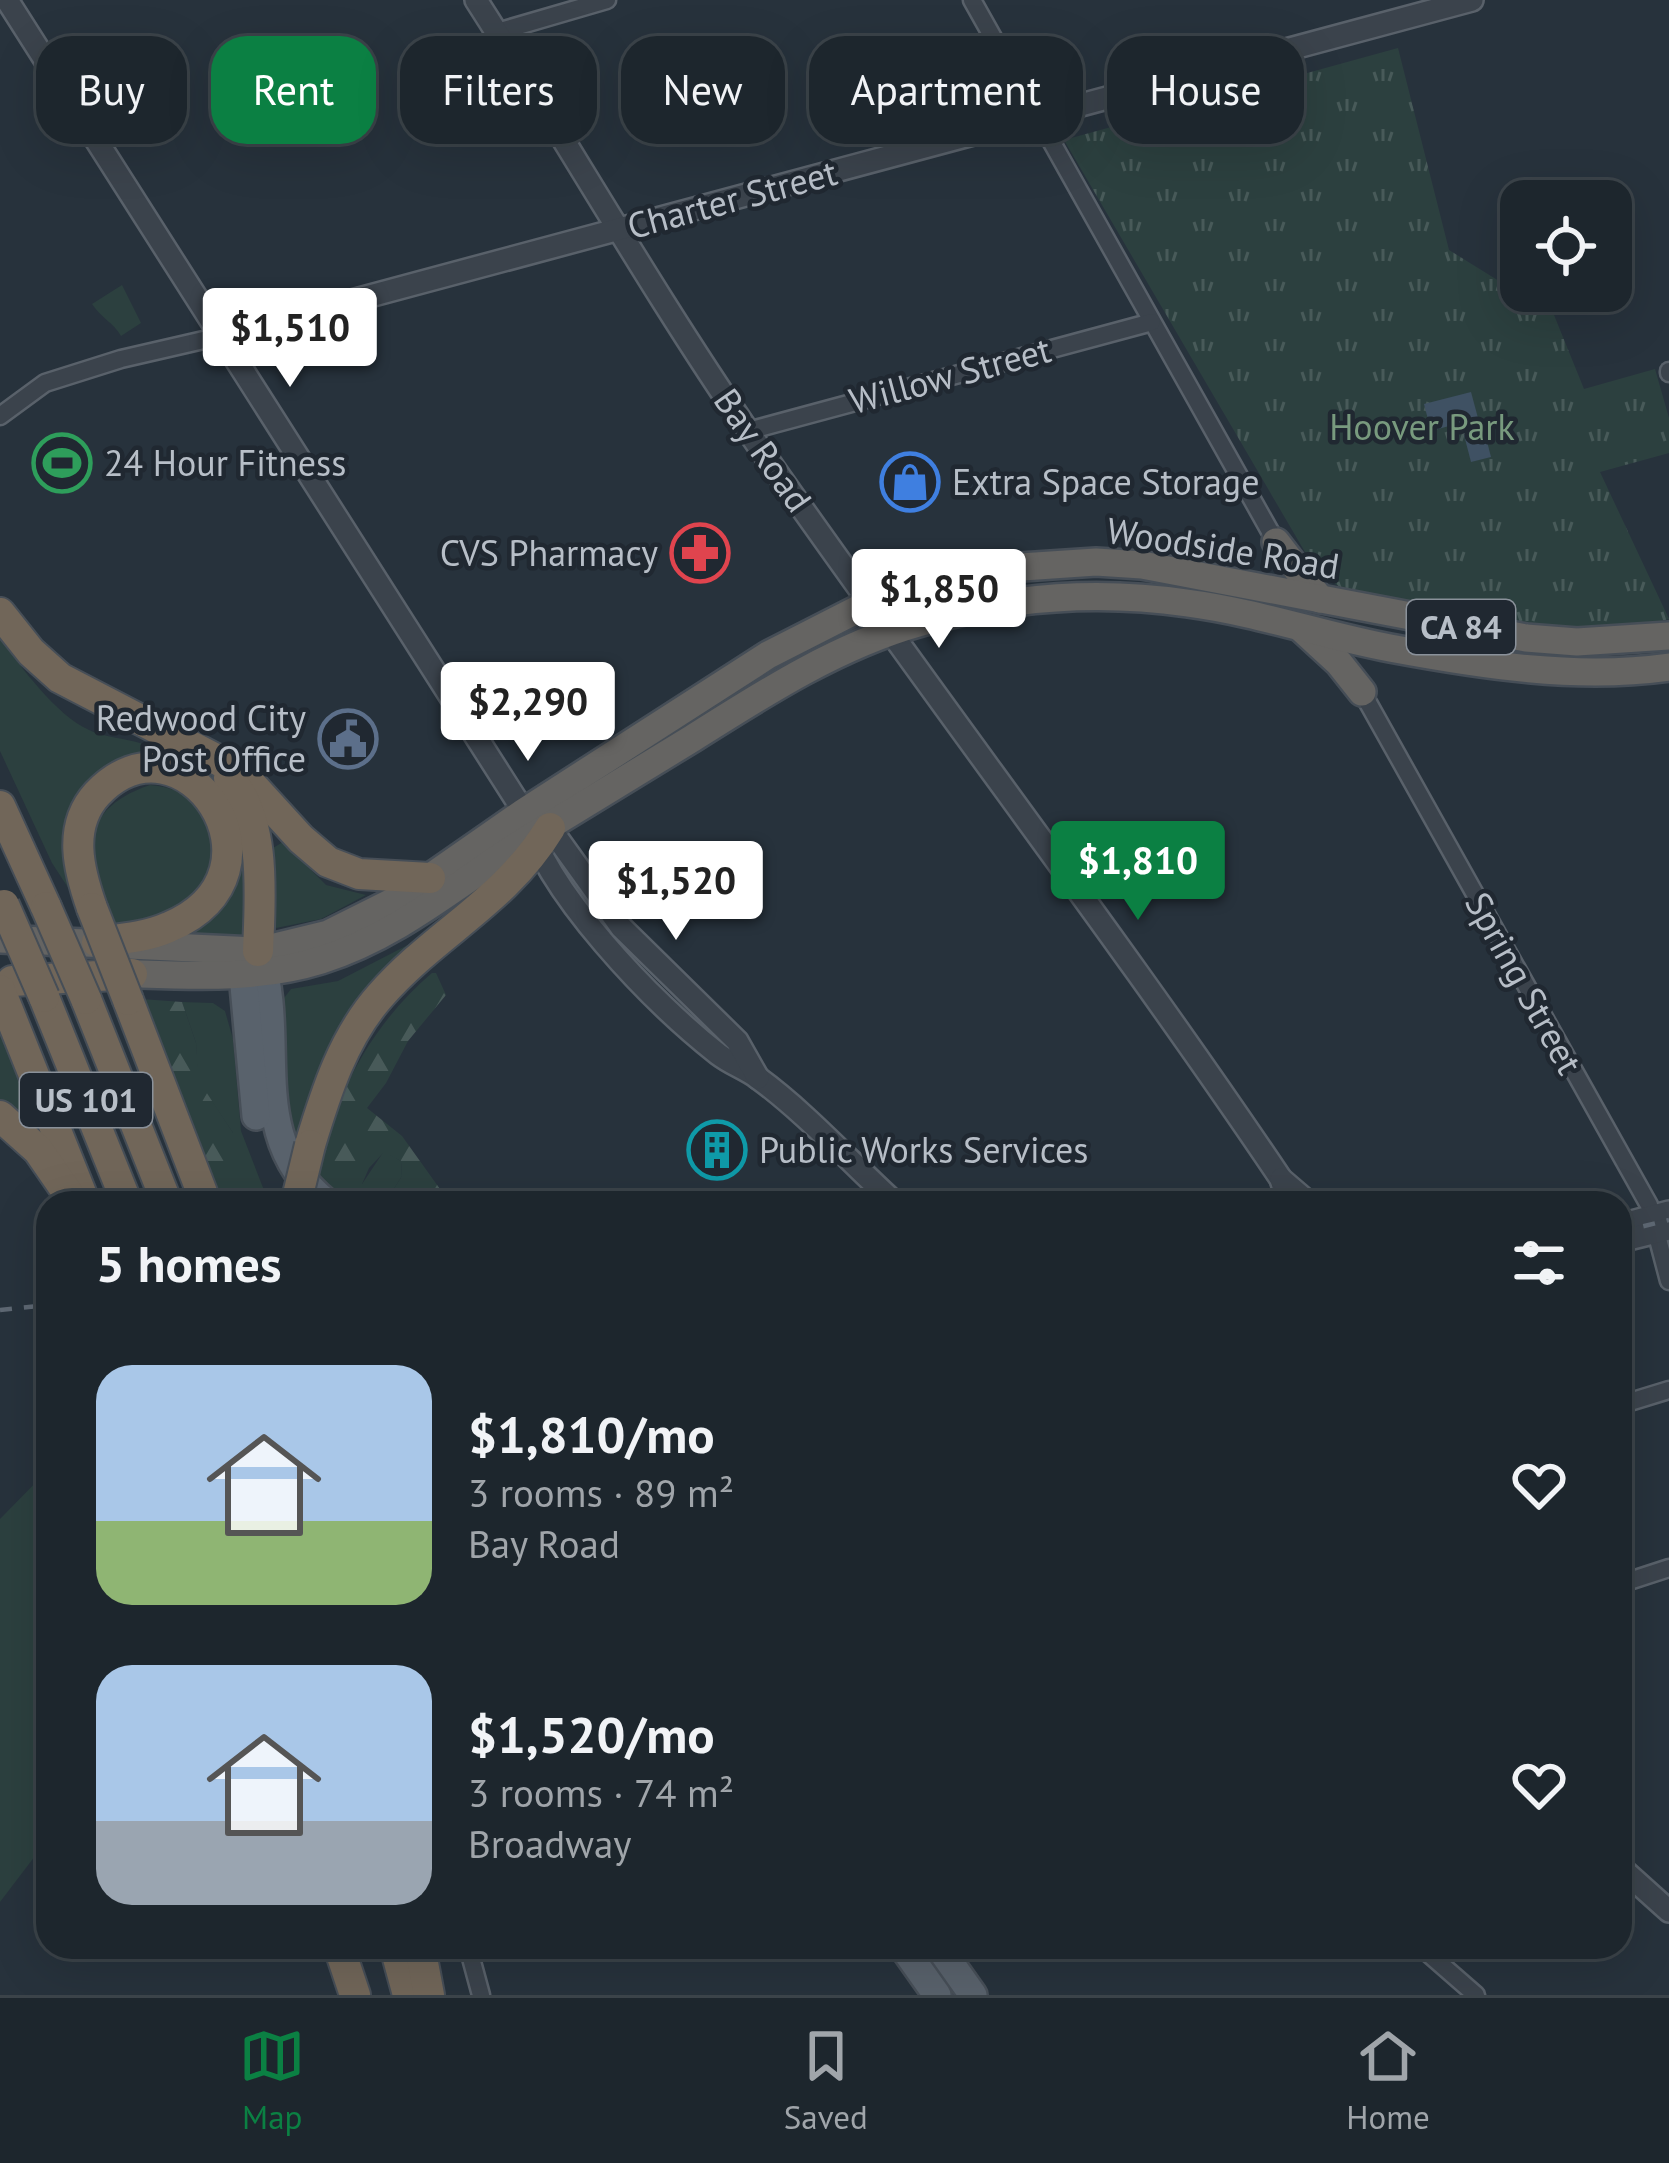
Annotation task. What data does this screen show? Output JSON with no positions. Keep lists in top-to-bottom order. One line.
{"streets":{"highway":["Woodside Road","CA 84","US 101"],"street":["Charter Street","Willow Street","Bay Road","Spring Street"]},"crossings":[["Charter Street","Bay Road"],["Willow Street","Bay Road"],["Bay Road","Woodside Road"]],"parks":["Hoover Park"],"places":{"sports":["24 Hour Fitness"],"shop":["Extra Space Storage"],"pharmacy":["CVS Pharmacy"],"public building":["Redwood City Post Office"],"building":["Public Works Services"]},"page":{"chip":["Buy","Rent","Filters","New","Apartment","House"],"price":["$1,510","$1,850","$2,290","$1,810","$1,520"],"heading":"5 homes","list":[{"name":"$1,810/mo","note":"3 rooms · 89 m² · Bay Road"},{"name":"$1,520/mo","note":"3 rooms · 74 m² · Broadway"}],"tabs":["Map","Saved","Home"]}}
